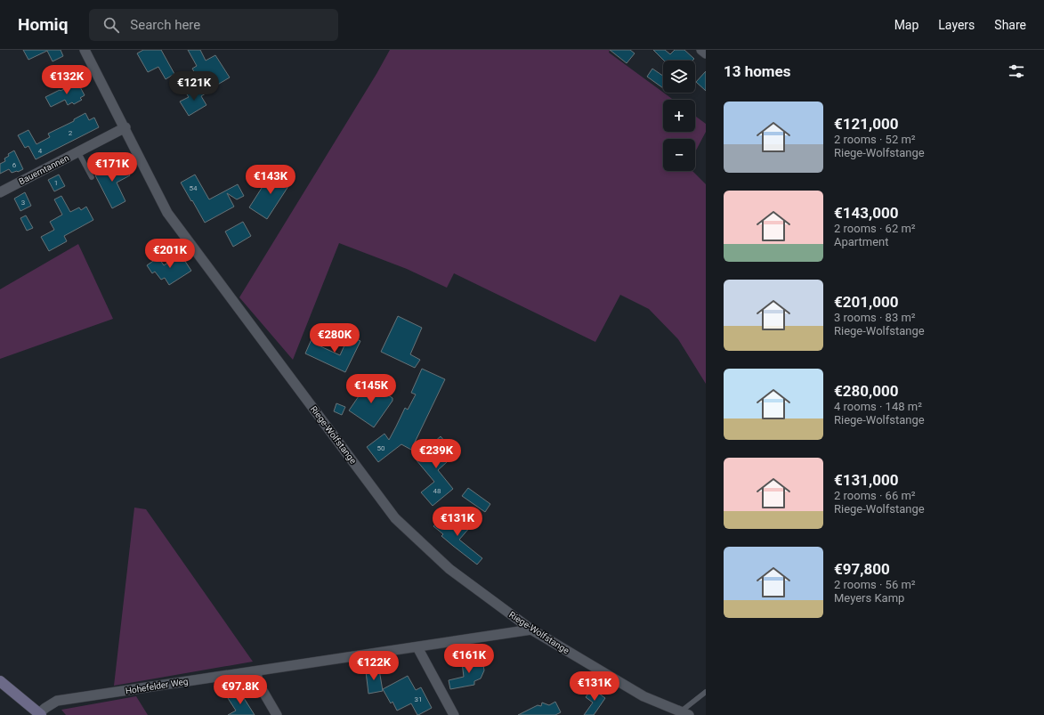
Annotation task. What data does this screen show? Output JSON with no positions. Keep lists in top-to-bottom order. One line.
{"streets":{"street":["Bauerntannen","Riege-Wolfstange","Hohefelder Weg"]},"crossings":[["Bauerntannen","Riege-Wolfstange"],["Riege-Wolfstange","Hohefelder Weg"]],"house_numbers":["2","4","6","1","54","3","50","48","31"],"page":{"header":"Homiq","search":"Search here","nav":["Map","Layers","Share"],"heading":"13 homes","map_buttons":["+","−"],"price":["€132K","€121K","€171K","€143K","€201K","€280K","€145K","€239K","€131K","€161K","€122K","€131K","€97.8K"],"list":[{"name":"€121,000","note":"2 rooms · 52 m² · Riege-Wolfstange"},{"name":"€143,000","note":"2 rooms · 62 m² · Apartment"},{"name":"€201,000","note":"3 rooms · 83 m² · Riege-Wolfstange"},{"name":"€280,000","note":"4 rooms · 148 m² · Riege-Wolfstange"},{"name":"€131,000","note":"2 rooms · 66 m² · Riege-Wolfstange"},{"name":"€97,800","note":"2 rooms · 56 m² · Meyers Kamp"}]}}
